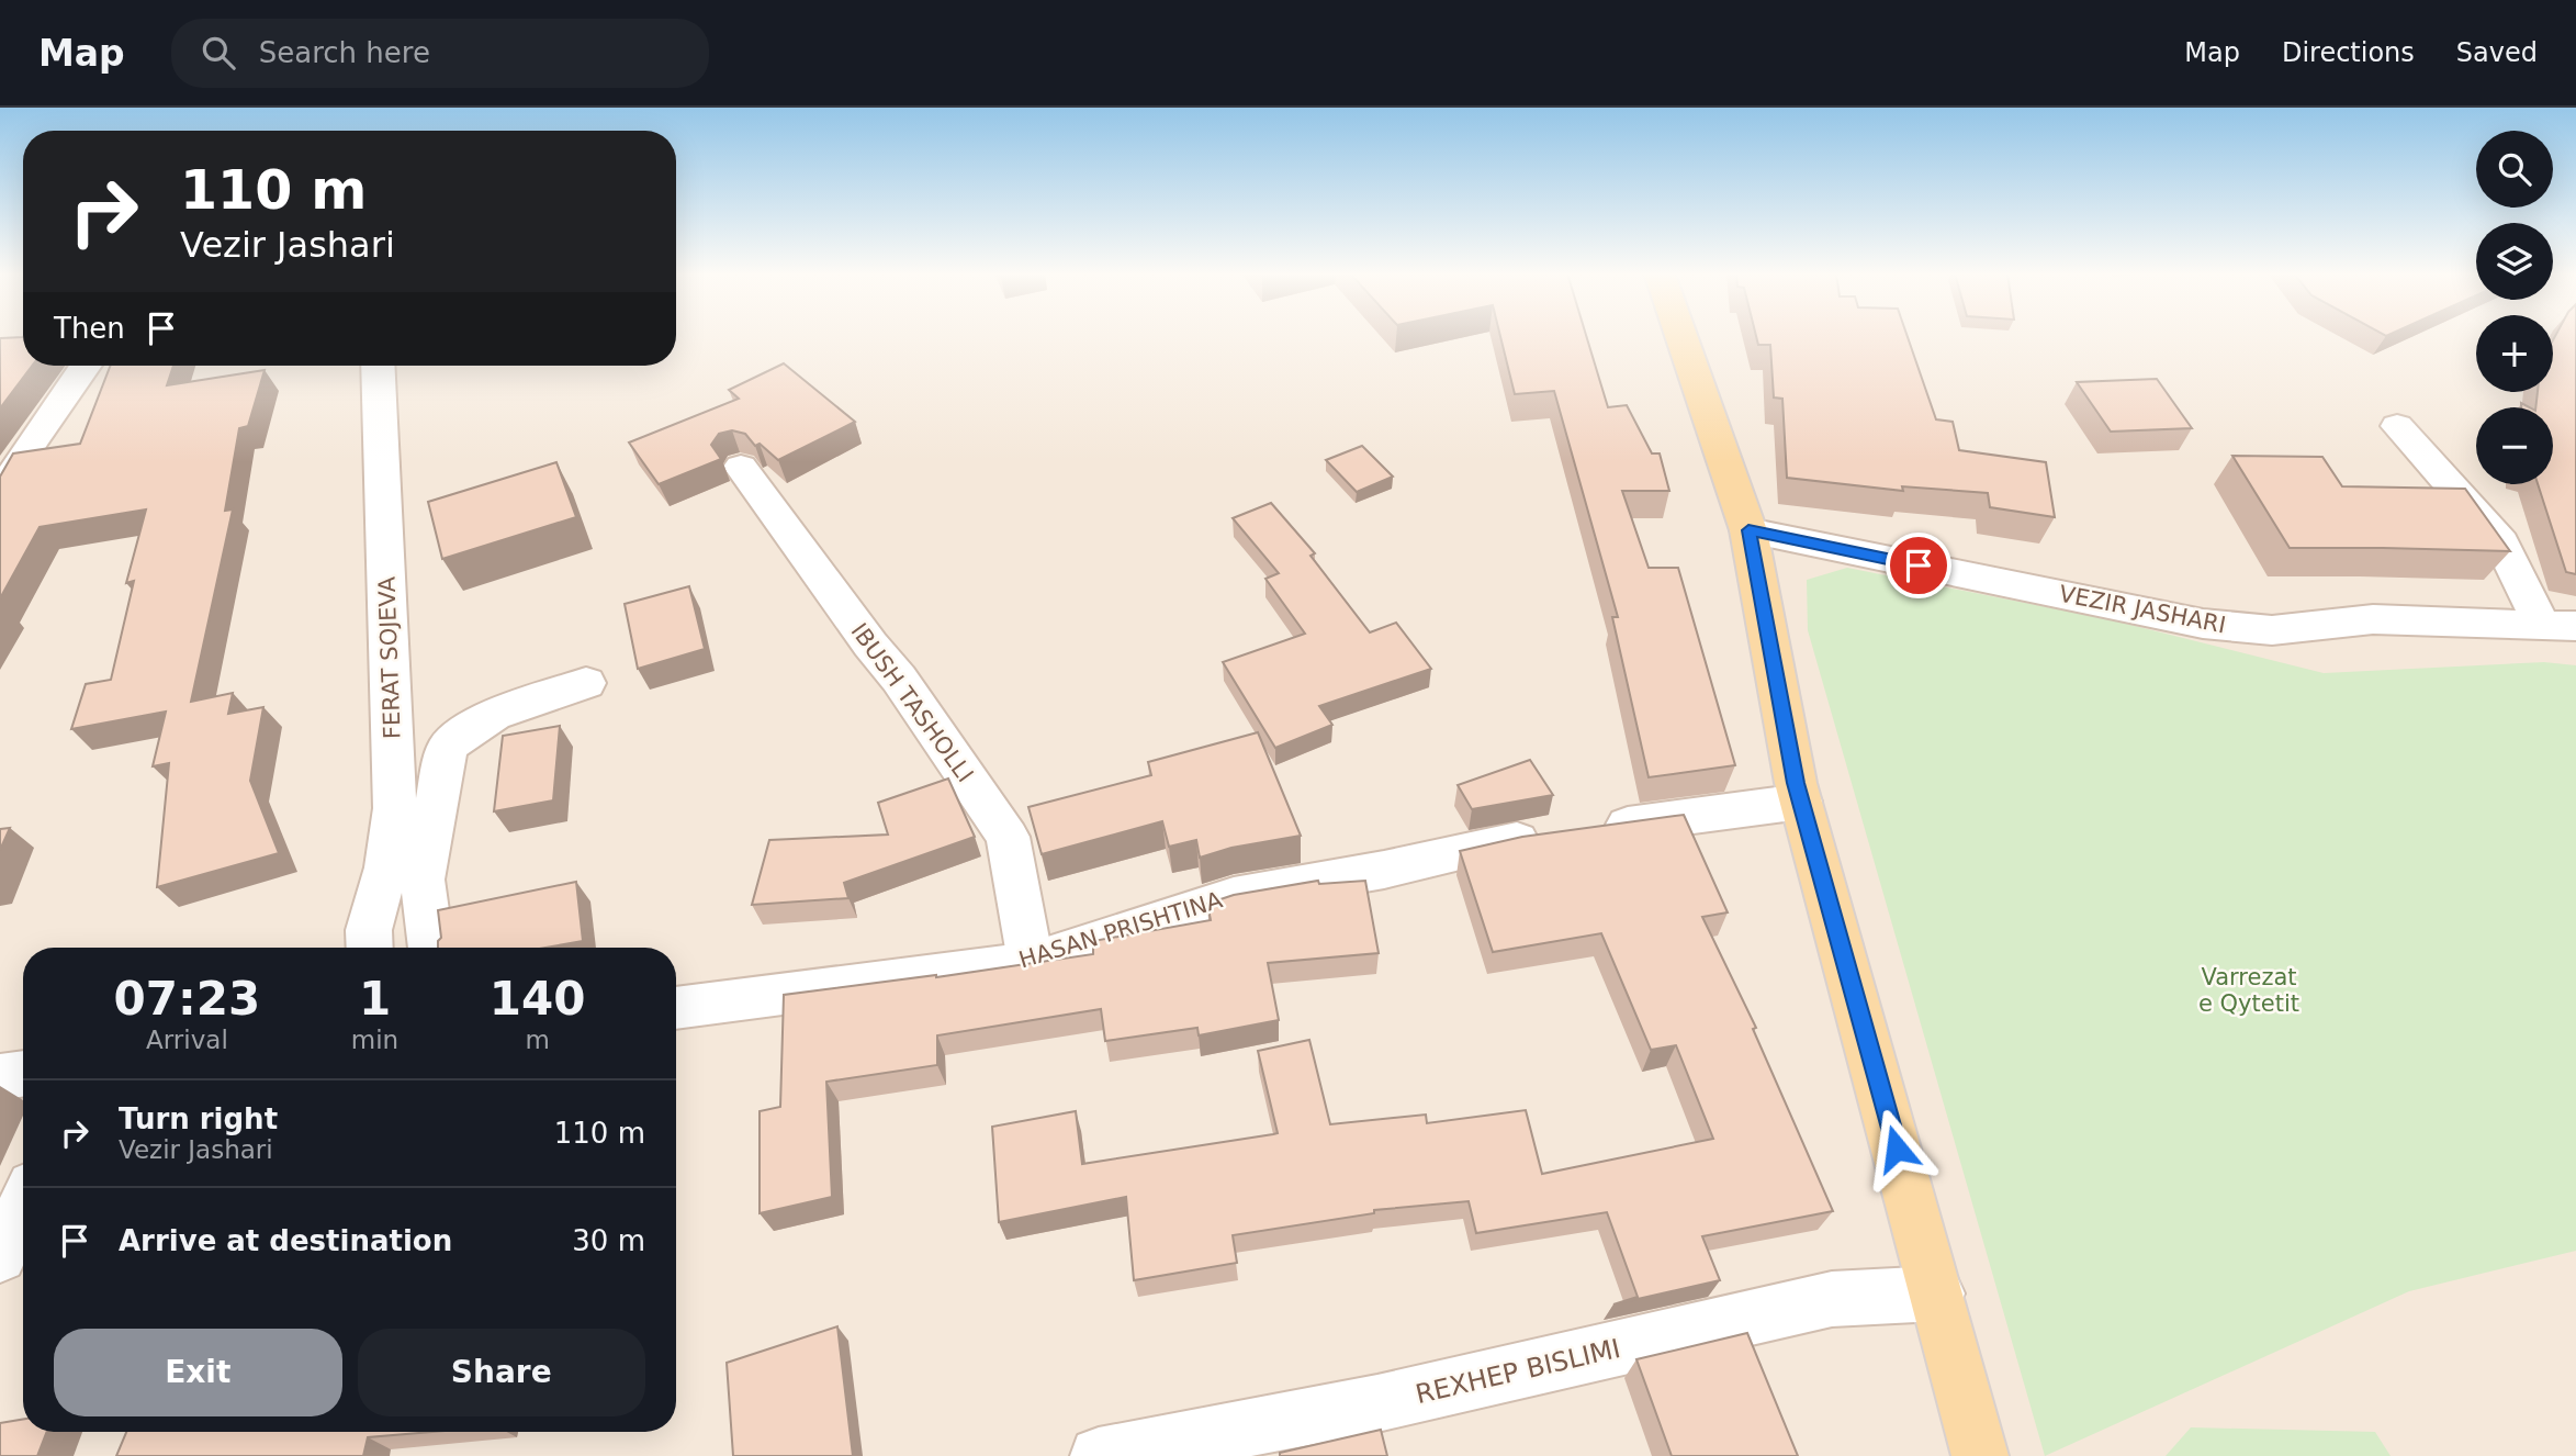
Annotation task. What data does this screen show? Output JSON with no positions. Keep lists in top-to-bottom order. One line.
{"streets":{"street":["VEZIR JASHARI","FERAT SOJEVA","IBUSH TASHOLLI","HASAN PRISHTINA","REXHEP BISLIMI"]},"crossings":[["IBUSH TASHOLLI","HASAN PRISHTINA"]],"parks":["Varrezat e Qytetit"],"page":{"header":"Map","search":"Search here","nav":["Map","Directions","Saved"],"map_buttons":["+","−"],"turn":["110 m","Vezir Jashari"],"then":"Then","eta":["07:23","Arrival","1","min","140","m"],"list":[{"name":"Turn right","note":"Vezir Jashari","value":"110 m"},{"name":"Arrive at destination","value":"30 m"}],"buttons":["Exit","Share"]}}
